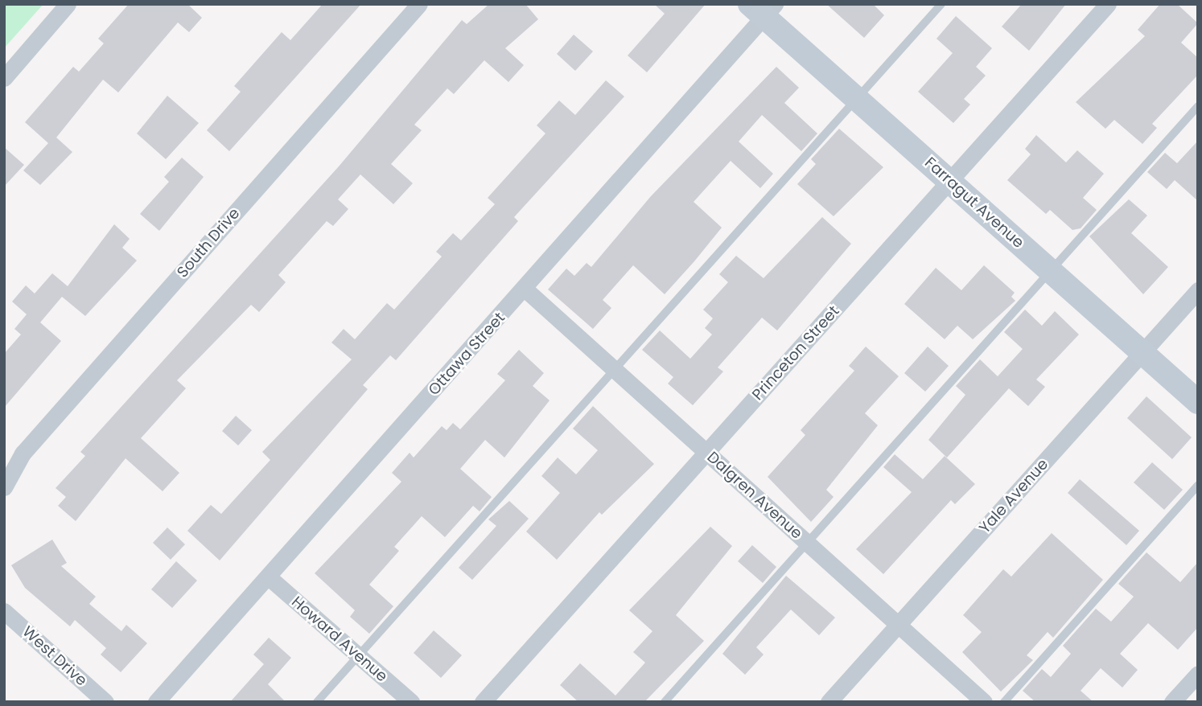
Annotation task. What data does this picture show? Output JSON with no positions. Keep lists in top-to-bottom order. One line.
{"streets":{"street":["Farragut Avenue","South Drive","Princeton Street","Ottawa Street","Dalgren Avenue","Yale Avenue","Howard Avenue","West Drive"]},"crossings":[["Farragut Avenue","Princeton Street"],["Farragut Avenue","Ottawa Street"],["Farragut Avenue","Yale Avenue"],["Princeton Street","Dalgren Avenue"],["Ottawa Street","Dalgren Avenue"],["Ottawa Street","Howard Avenue"],["Dalgren Avenue","Yale Avenue"]]}
